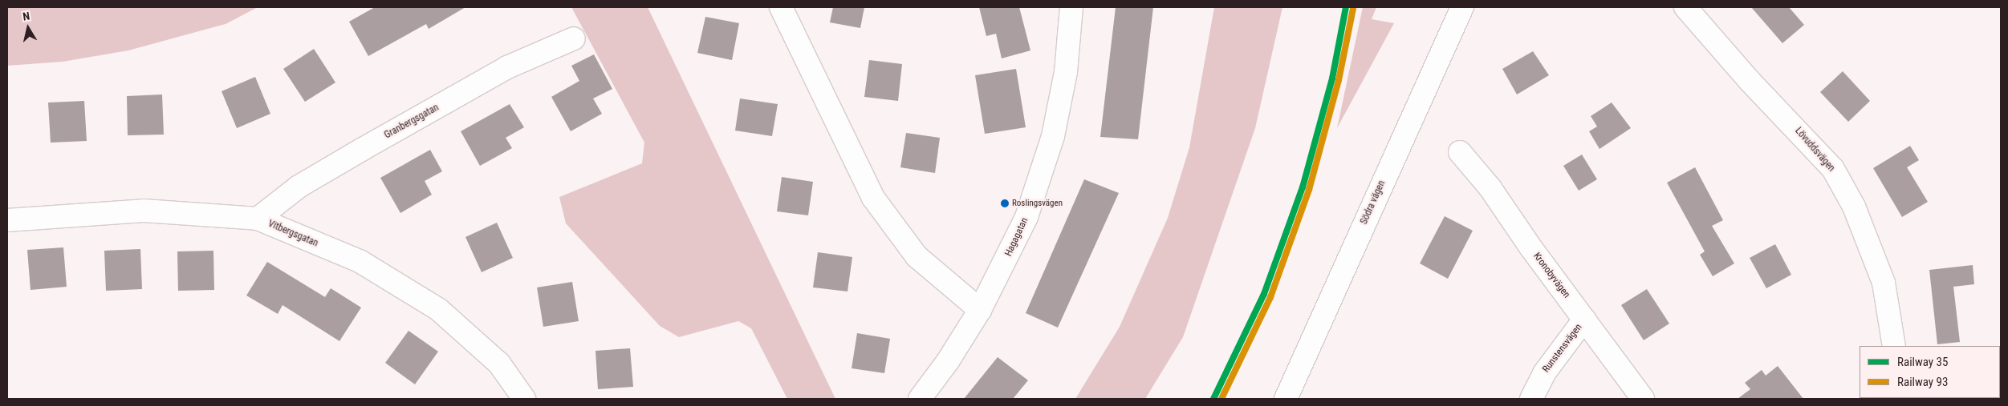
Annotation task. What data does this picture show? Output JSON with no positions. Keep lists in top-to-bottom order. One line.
{"streets":{"main road":["Granbergsgatan","Lövuddsvägen","Södra vägen","Vitbergsgatan","Hagagatan","Kronobyvägen","Runstensvägen"]},"crossings":[["Granbergsgatan","Vitbergsgatan"],["Kronobyvägen","Runstensvägen"]],"places":["Roslingsvägen"],"lines":["rail line 35","rail line 93"],"legend":["Railway 35","Railway 93"],"north":"top"}
